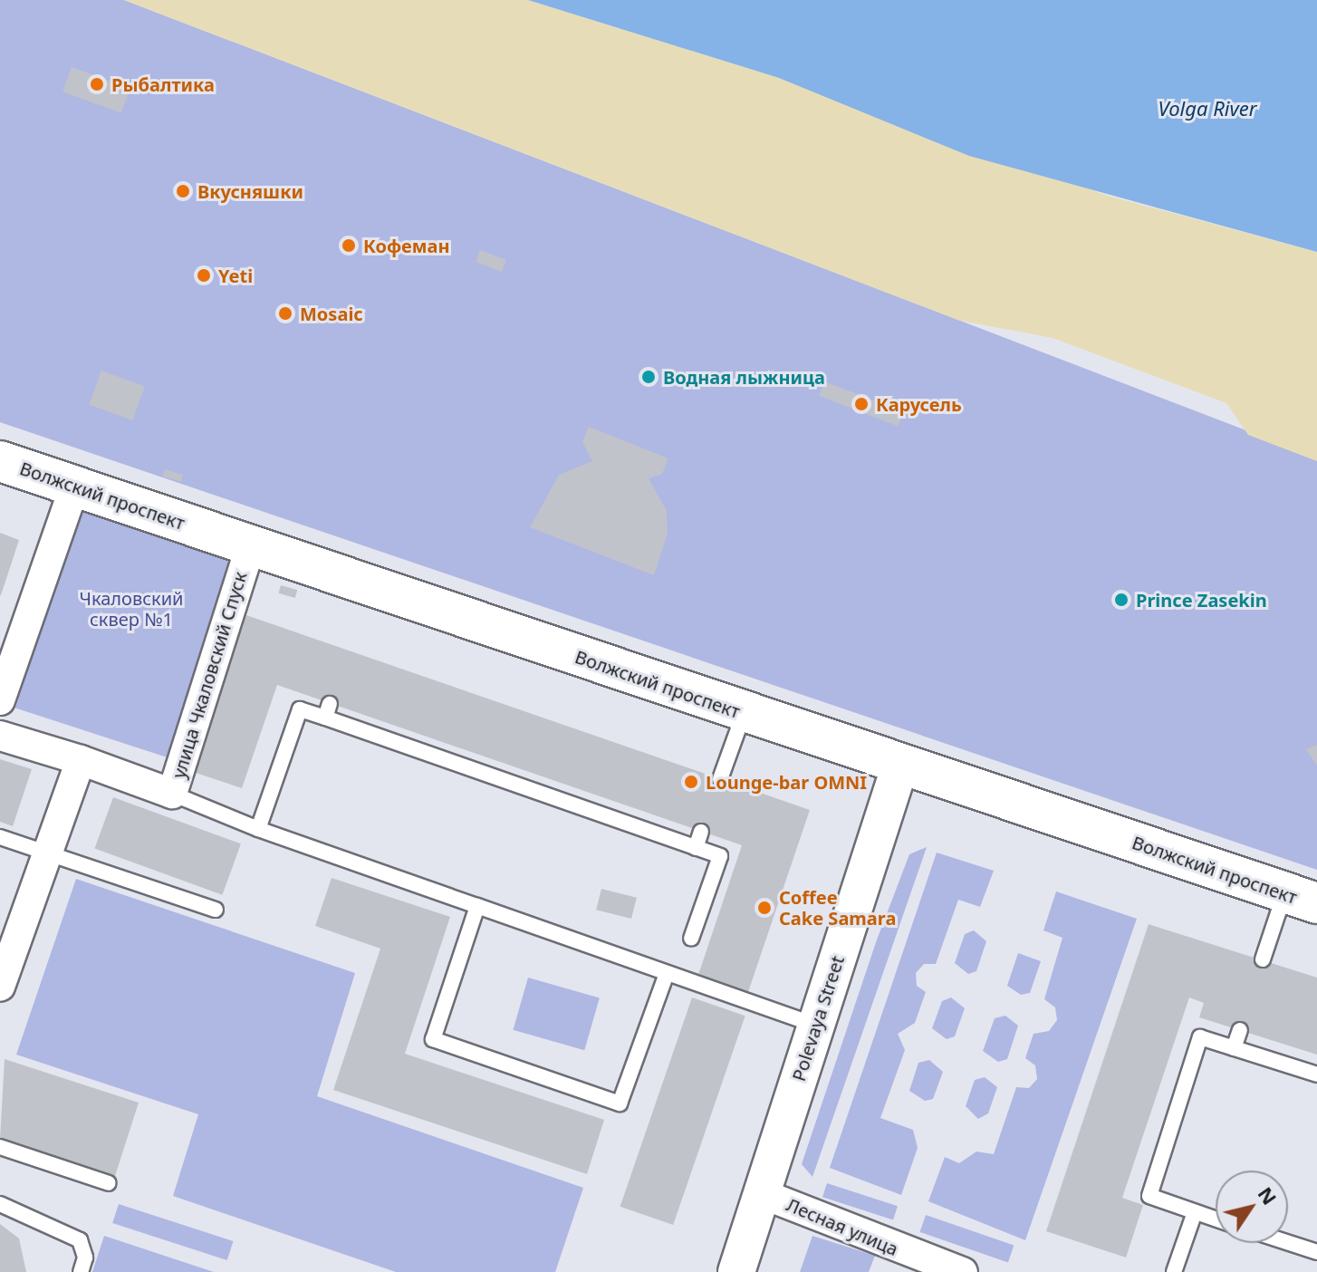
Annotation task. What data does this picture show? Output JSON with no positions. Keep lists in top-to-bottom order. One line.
{"streets":{"main road":["Волжский проспект"],"street":["улица Чкаловский Спуск","Polevaya Street","Лесная улица"]},"crossings":[["Волжский проспект","улица Чкаловский Спуск"],["Волжский проспект","Polevaya Street"],["Polevaya Street","Лесная улица"]],"water":["Volga River"],"parks":["Чкаловский сквер №1"],"places":["Рыбалтика","Вкусняшки","Кофеман","Yeti","Mosaic","Водная лыжница","Карусель","Prince Zasekin","Lounge-bar OMNI","Coffee Cake Samara"],"north":"top right"}
